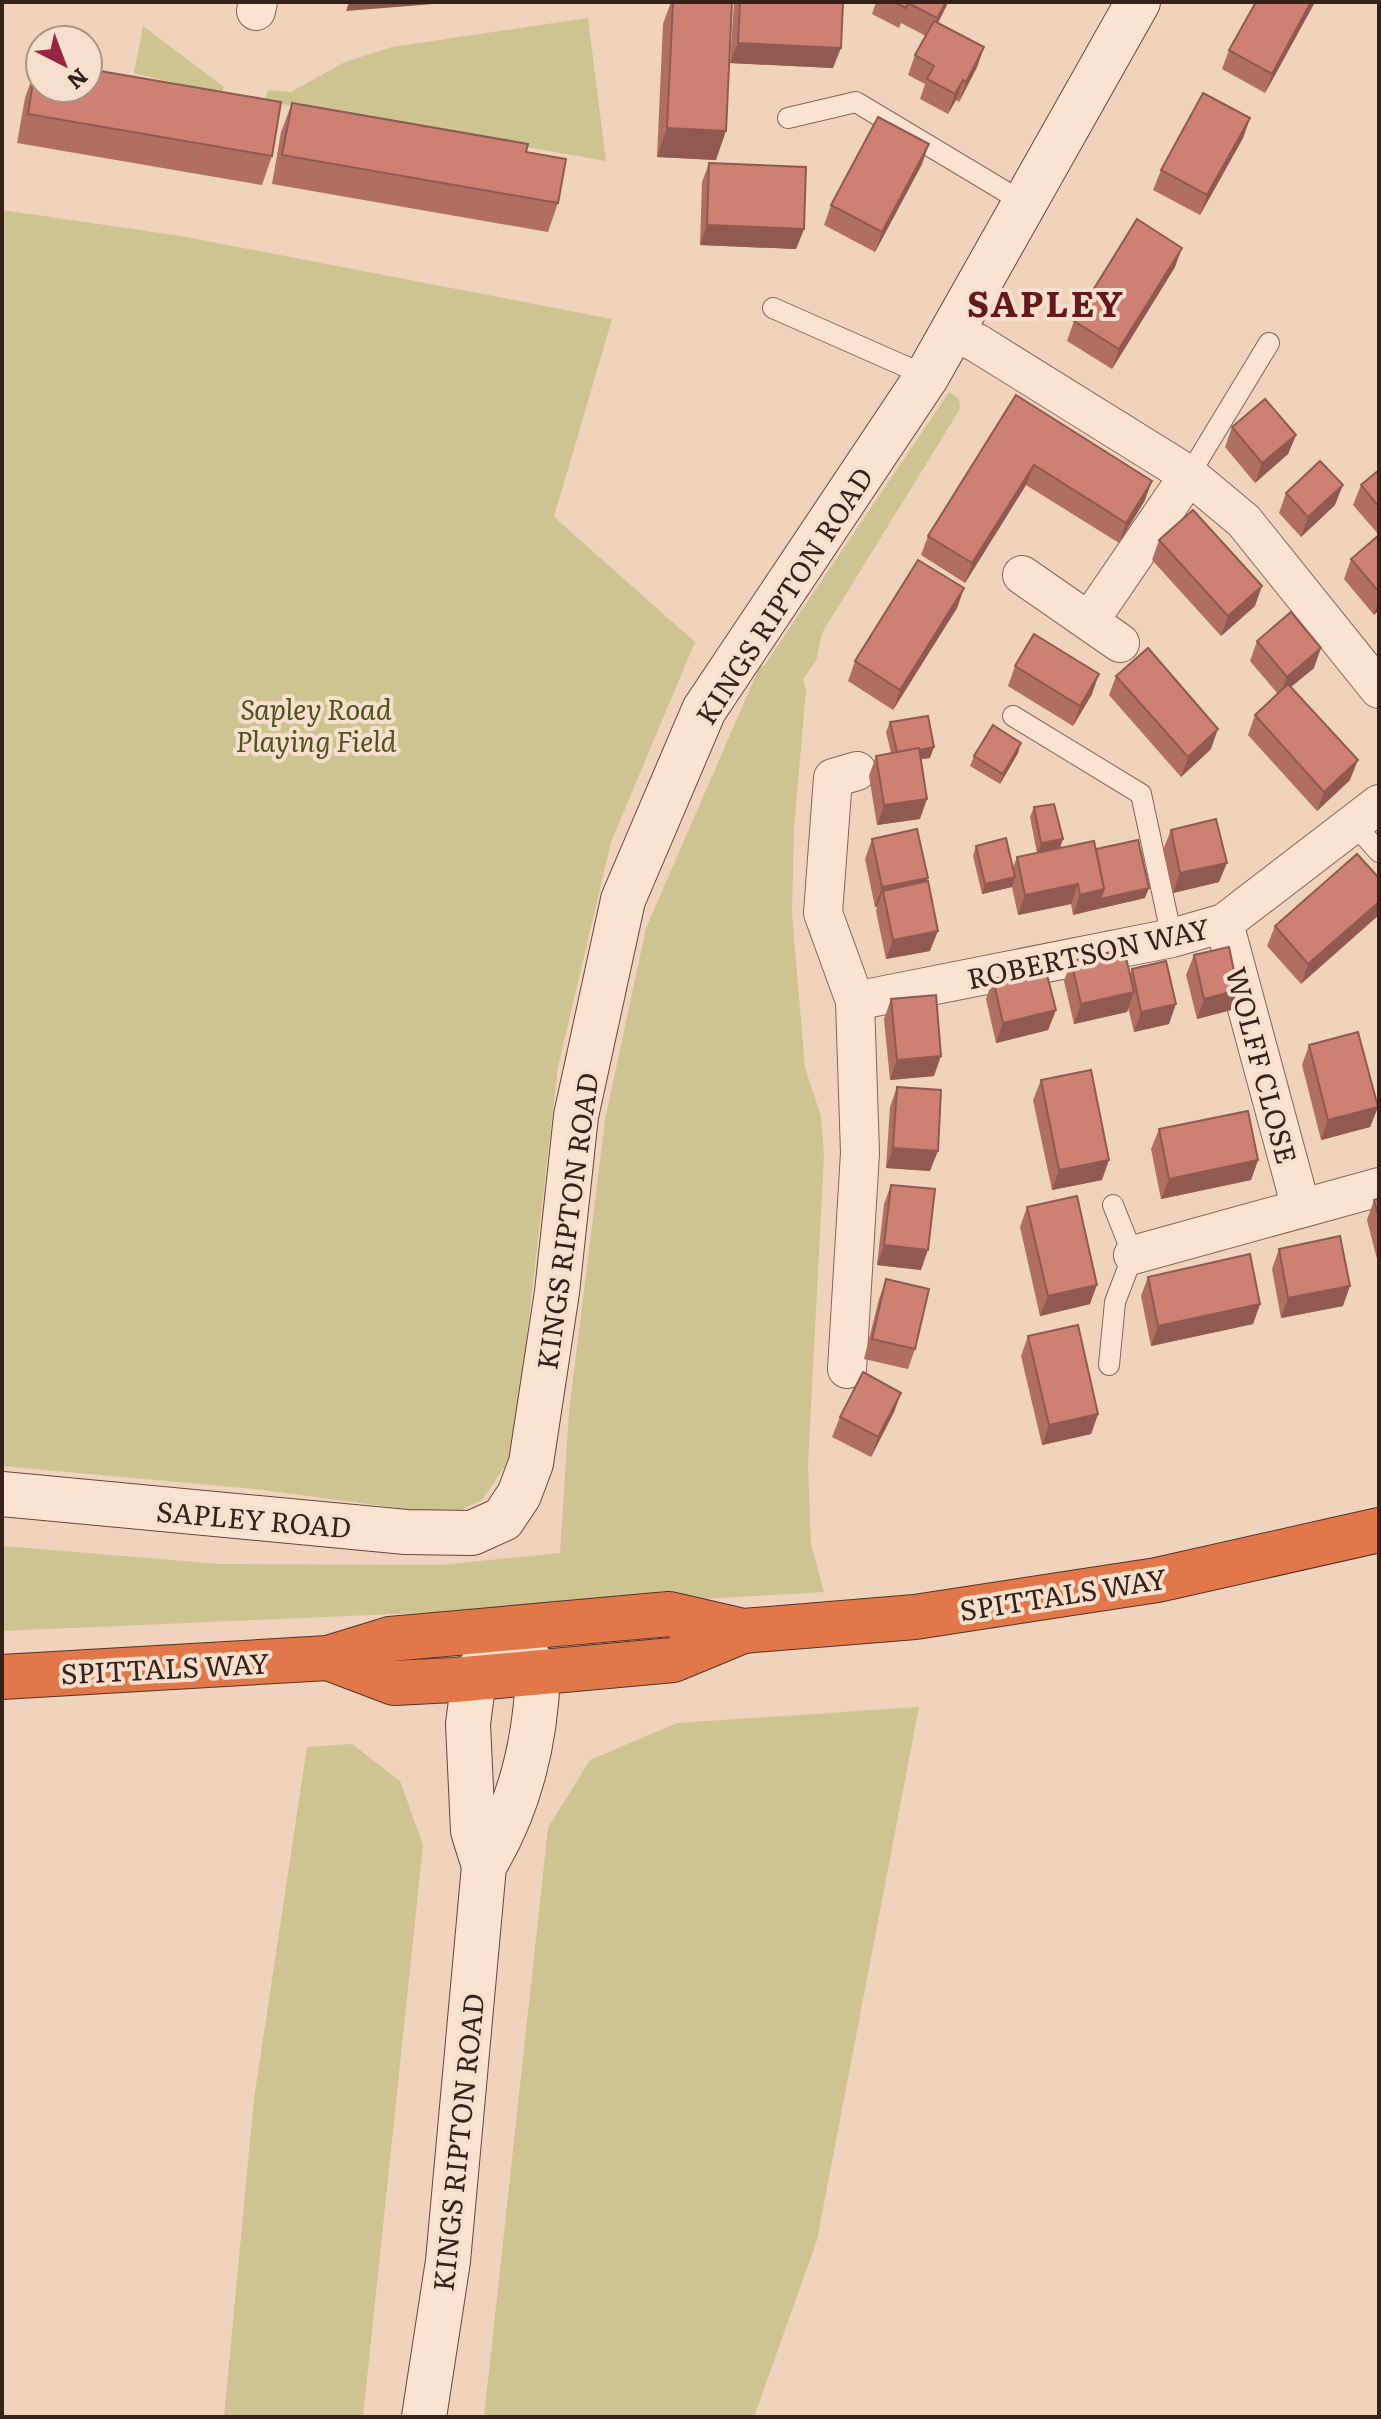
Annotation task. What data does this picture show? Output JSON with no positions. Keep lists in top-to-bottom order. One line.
{"streets":{"highway":["SPITTALS WAY"],"street":["KINGS RIPTON ROAD","ROBERTSON WAY","WOLFF CLOSE","SAPLEY ROAD"]},"crossings":[["KINGS RIPTON ROAD","SAPLEY ROAD"],["KINGS RIPTON ROAD","SPITTALS WAY"],["ROBERTSON WAY","WOLFF CLOSE"]],"districts":["SAPLEY"],"parks":["Sapley Road Playing Field"],"north":"bottom right"}
